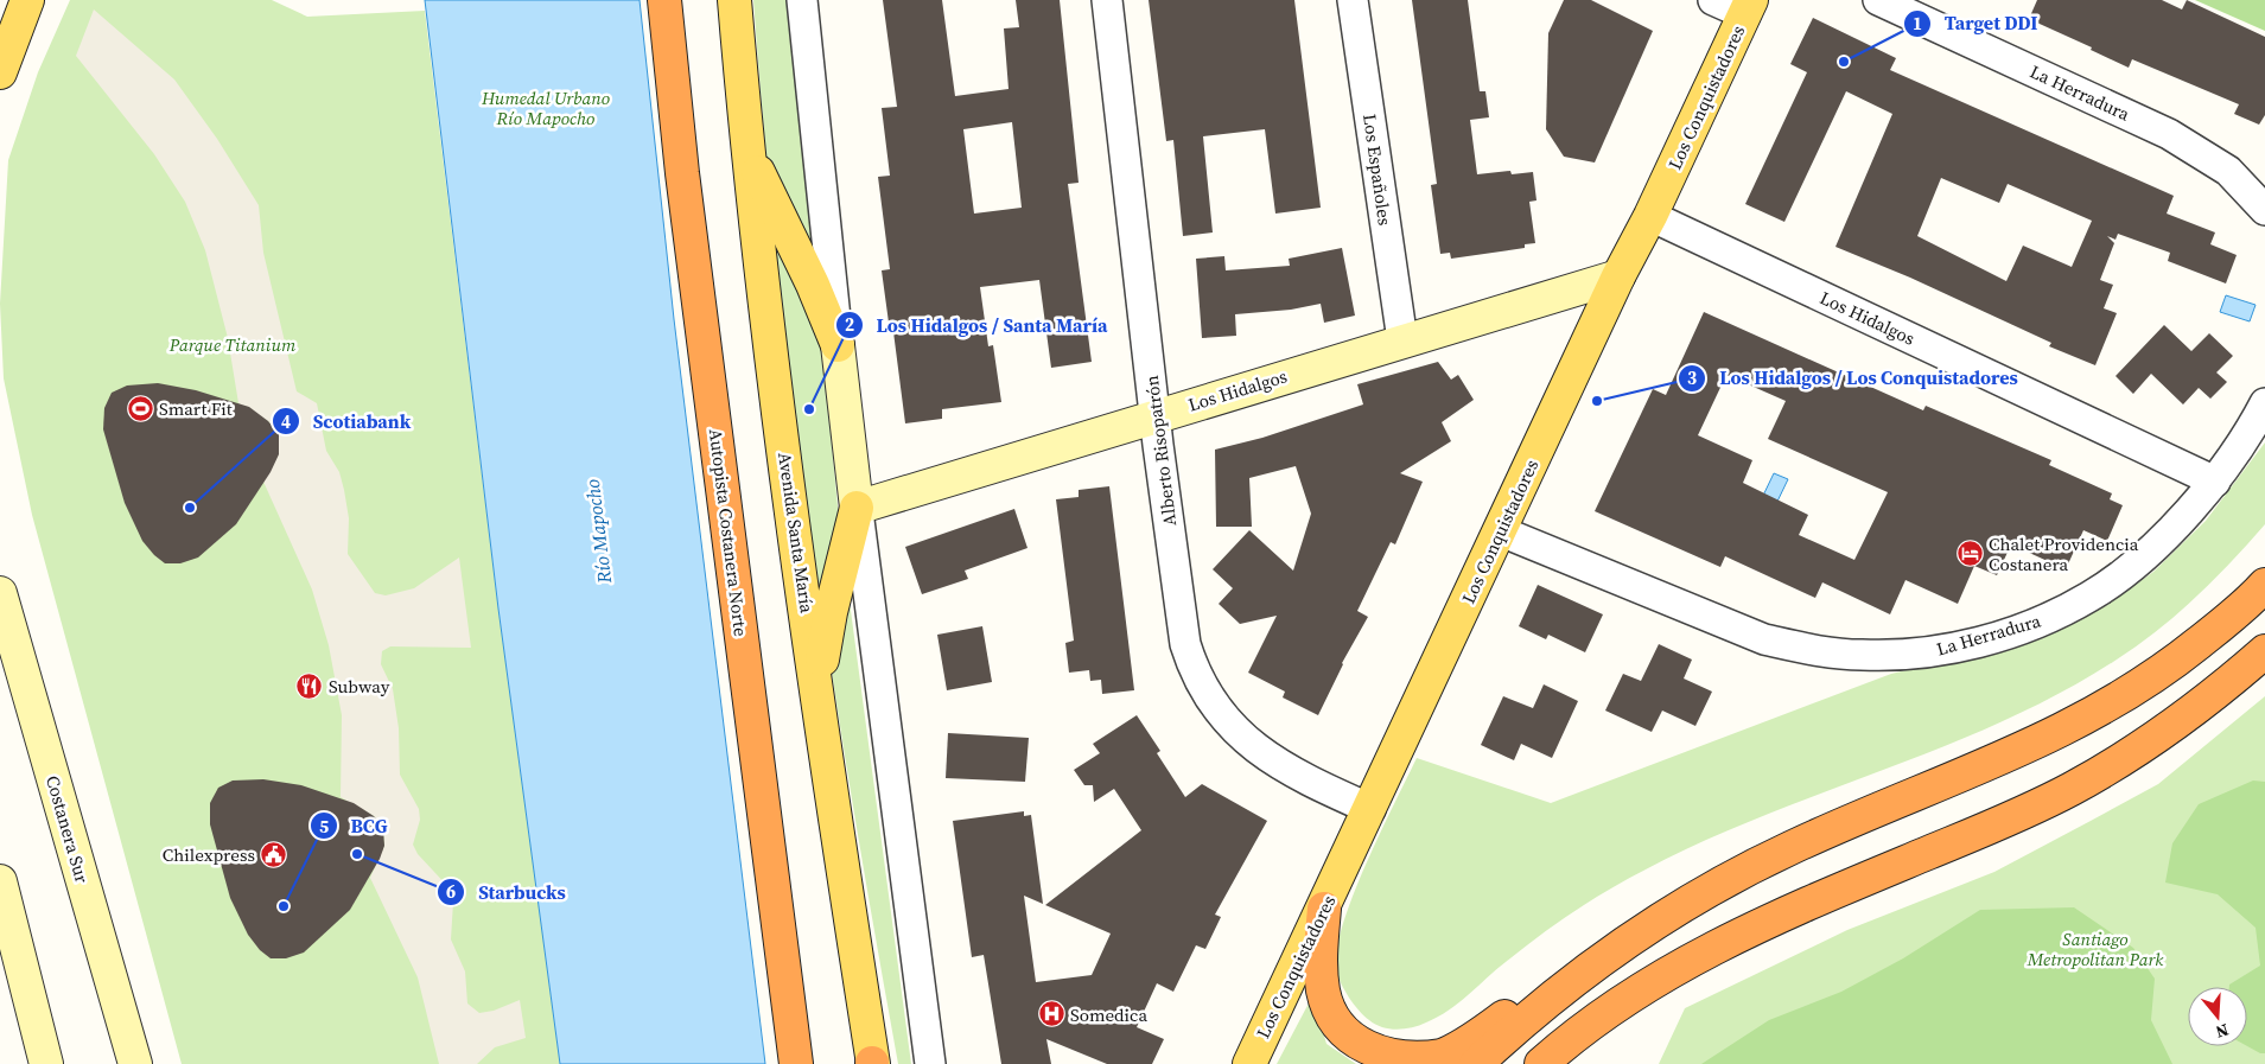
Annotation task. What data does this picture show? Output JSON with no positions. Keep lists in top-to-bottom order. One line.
{"streets":{"highway":["Autopista Costanera Norte"],"main road":["Los Conquistadores","Avenida Santa María"],"street":["La Herradura","Los Españoles","Los Hidalgos","Alberto Risopatrón","Costanera Sur"]},"crossings":[["La Herradura","Los Conquistadores"],["La Herradura","Los Hidalgos"],["Los Conquistadores","Los Hidalgos"],["Los Conquistadores","Alberto Risopatrón"],["Los Españoles","Los Hidalgos"],["Los Hidalgos","Alberto Risopatrón"]],"water":["Río Mapocho"],"parks":["Humedal Urbano Río Mapocho","Parque Titanium","Santiago Metropolitan Park"],"places":{"other":["Target DDI","Los Hidalgos / Los Conquistadores","Los Hidalgos / Santa María","Scotiabank","Starbucks","BCG"],"sports":["Smart Fit"],"hotel":["Chalet Providencia Costanera"],"restaurant":["Subway"],"public building":["Chilexpress"],"hospital":["Somedica"]},"north":"bottom"}
